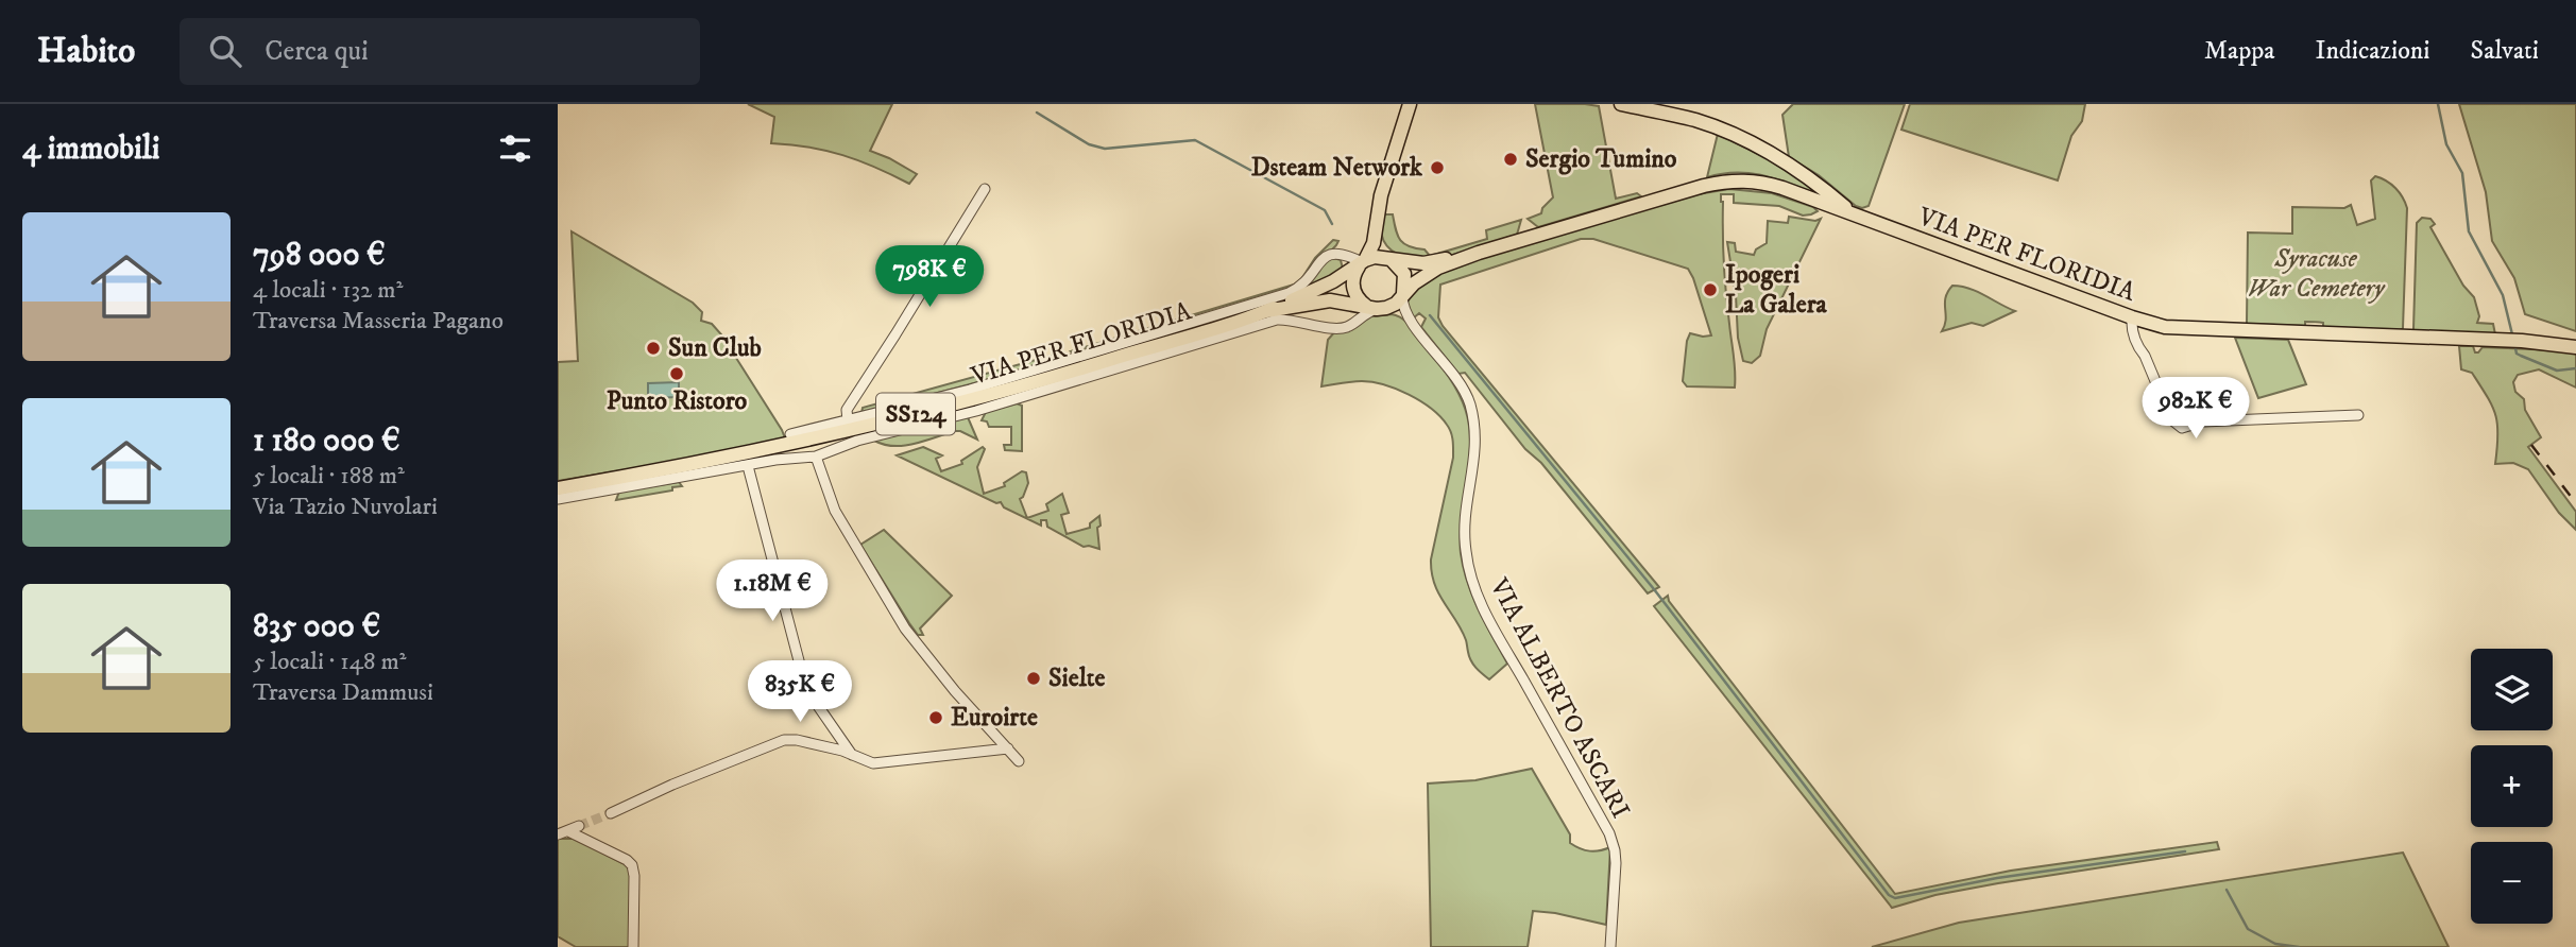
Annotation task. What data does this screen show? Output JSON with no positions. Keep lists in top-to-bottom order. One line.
{"streets":{"main road":["VIA PER FLORIDIA","SS124"],"street":["VIA ALBERTO ASCARI"]},"parks":["Syracuse War Cemetery"],"places":["Sergio Tumino","Dsteam Network","Ipogeri La Galera","Sun Club","Punto Ristoro","Sielte","Euroirte"],"page":{"header":"Habito","search":"Cerca qui","nav":["Mappa","Indicazioni","Salvati"],"heading":"4 immobili","list":[{"name":"798 000 €","note":"4 locali · 132 m² · Traversa Masseria Pagano"},{"name":"1 180 000 €","note":"5 locali · 188 m² · Via Tazio Nuvolari"},{"name":"835 000 €","note":"5 locali · 148 m² · Traversa Dammusi"}],"price":["798K €","982K €","1.18M €","835K €"],"map_buttons":["+","−"]}}
